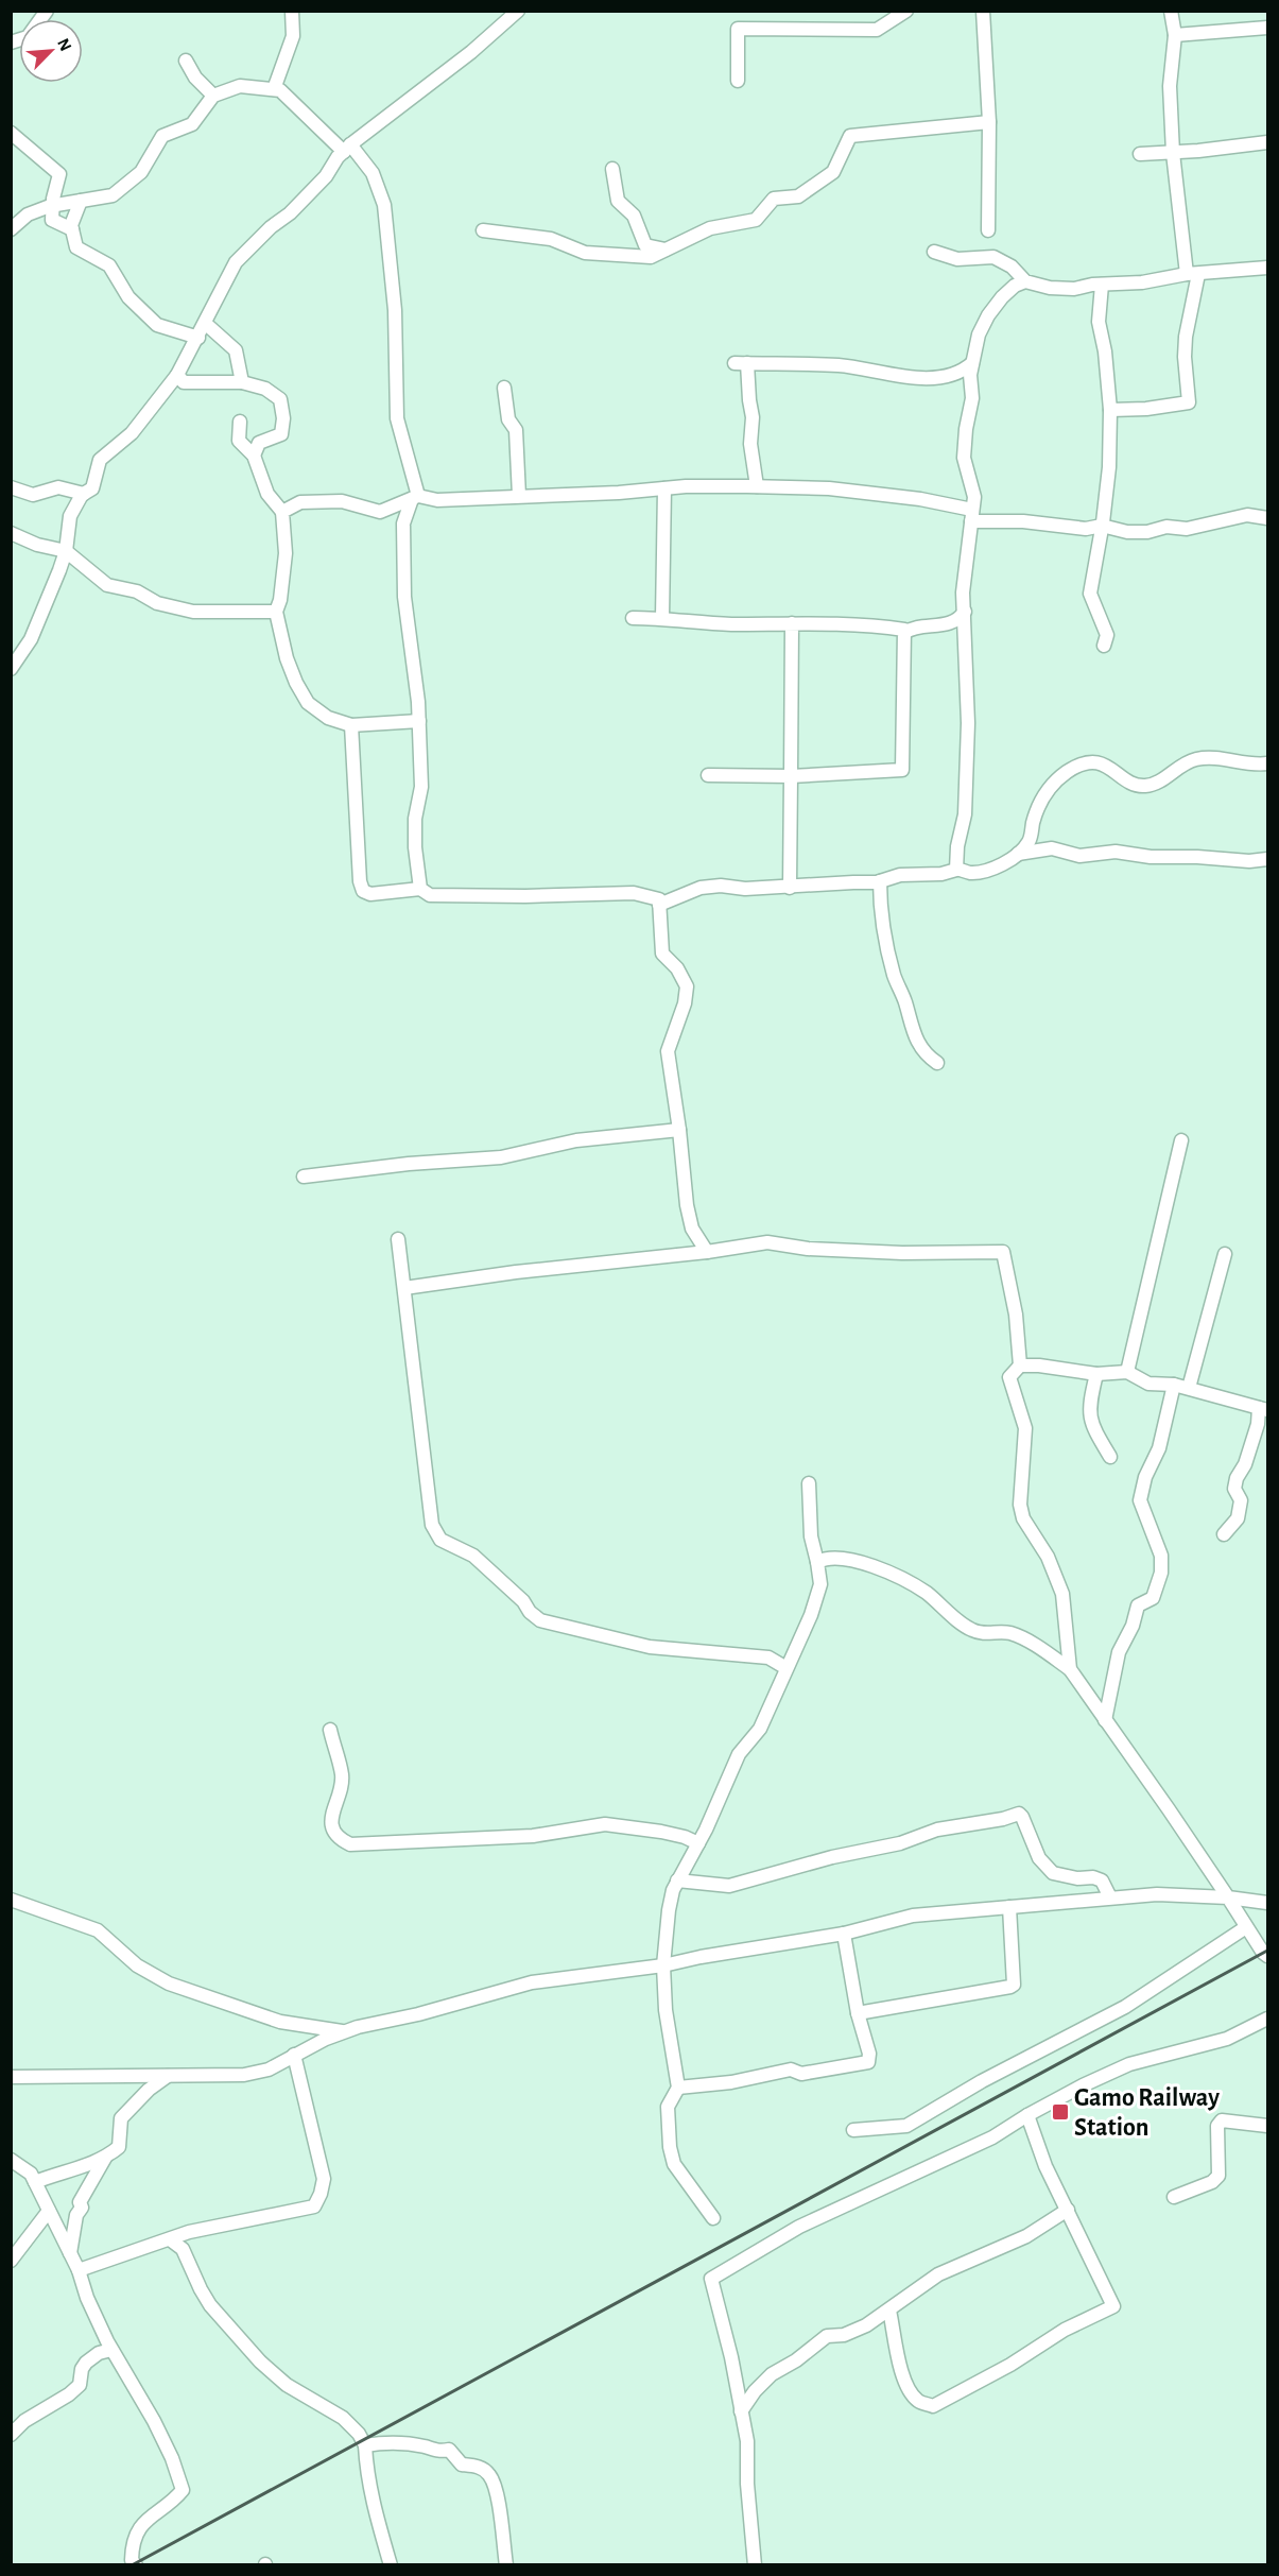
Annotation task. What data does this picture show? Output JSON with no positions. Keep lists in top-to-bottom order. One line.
{"places":{"transit":["Gamo Railway Station"]},"north":"top right"}
